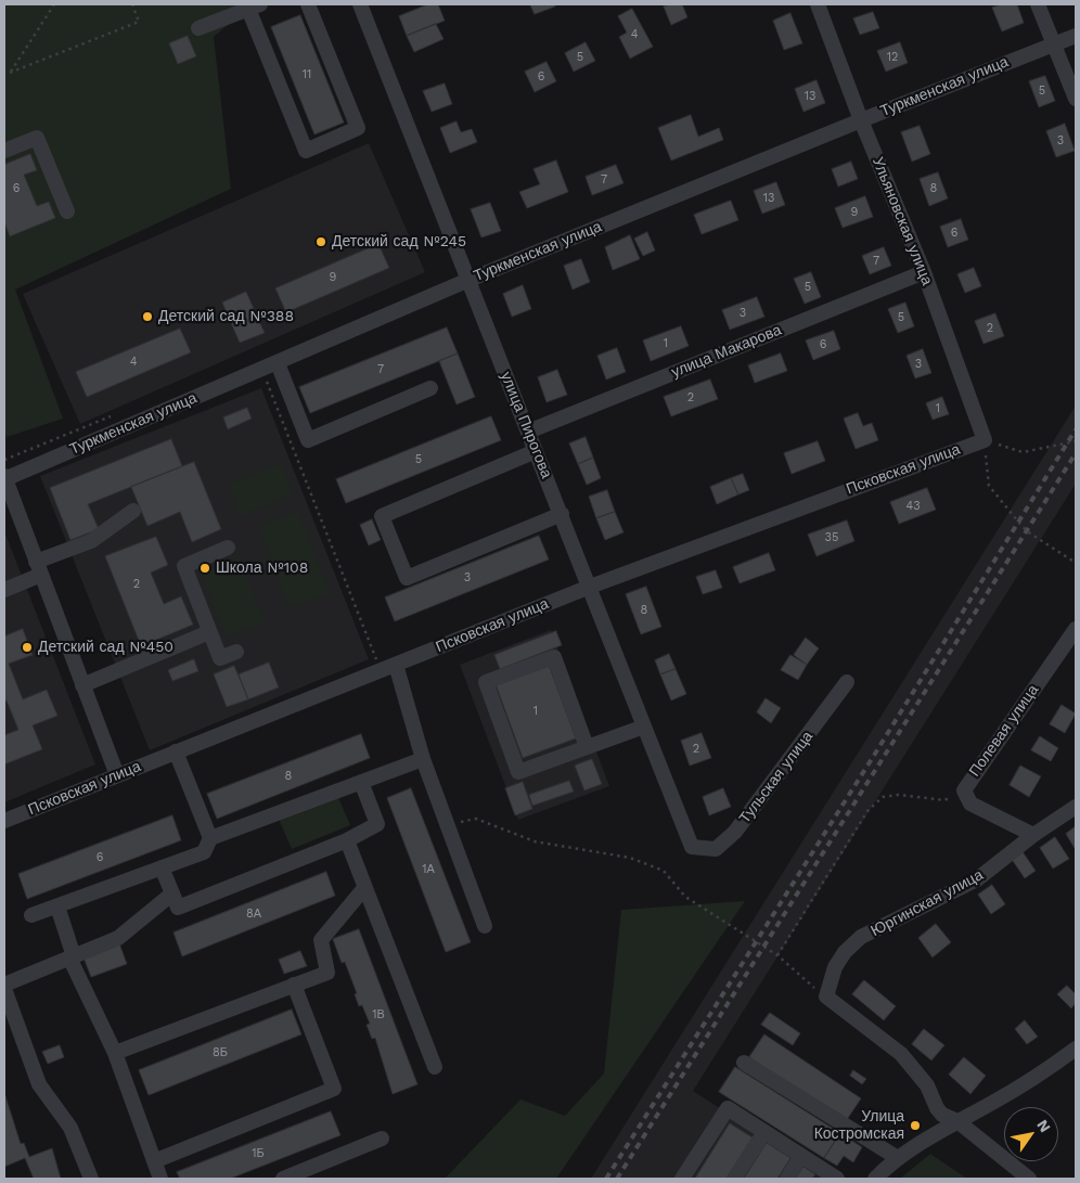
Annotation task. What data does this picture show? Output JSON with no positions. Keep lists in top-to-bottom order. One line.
{"streets":{"street":["Туркменская улица","Ульяновская улица","улица Макарова","улица Пирогова","Псковская улица","Полевая улица","Тульская улица","Юргинская улица"]},"crossings":[["Туркменская улица","Ульяновская улица"],["Туркменская улица","улица Пирогова"],["Ульяновская улица","улица Макарова"],["Ульяновская улица","Псковская улица"],["улица Макарова","улица Пирогова"],["улица Пирогова","Псковская улица"],["улица Пирогова","Тульская улица"],["Полевая улица","Юргинская улица"]],"places":["Детский сад №245","Детский сад №388","Школа №108","Детский сад №450","Улица Костромская"],"house_numbers":["4","5","12","11","6","5","13","3","7","6","8","13","9","6","7","9","5","3","5","2","1","6","4","3","7","2","1","5","43","35","3","2","8","1","2","8","6","1А","8А","1В","8Б","1Б"],"north":"top right"}
